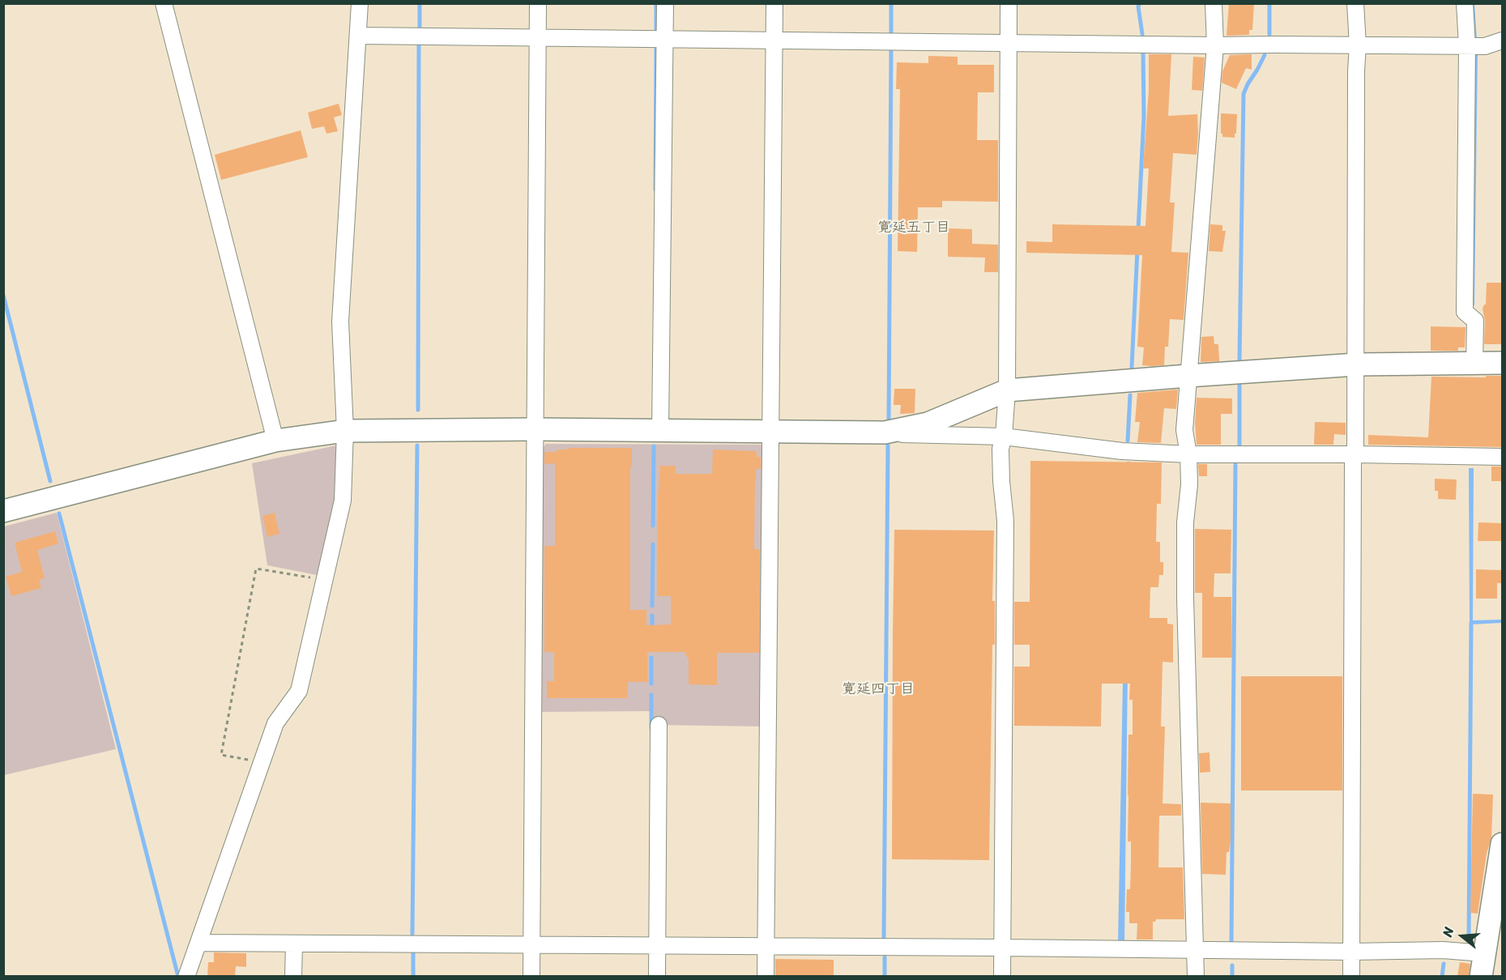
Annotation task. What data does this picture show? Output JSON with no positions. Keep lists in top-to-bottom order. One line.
{"districts":["寛延五丁目","寛延四丁目"],"north":"left"}
